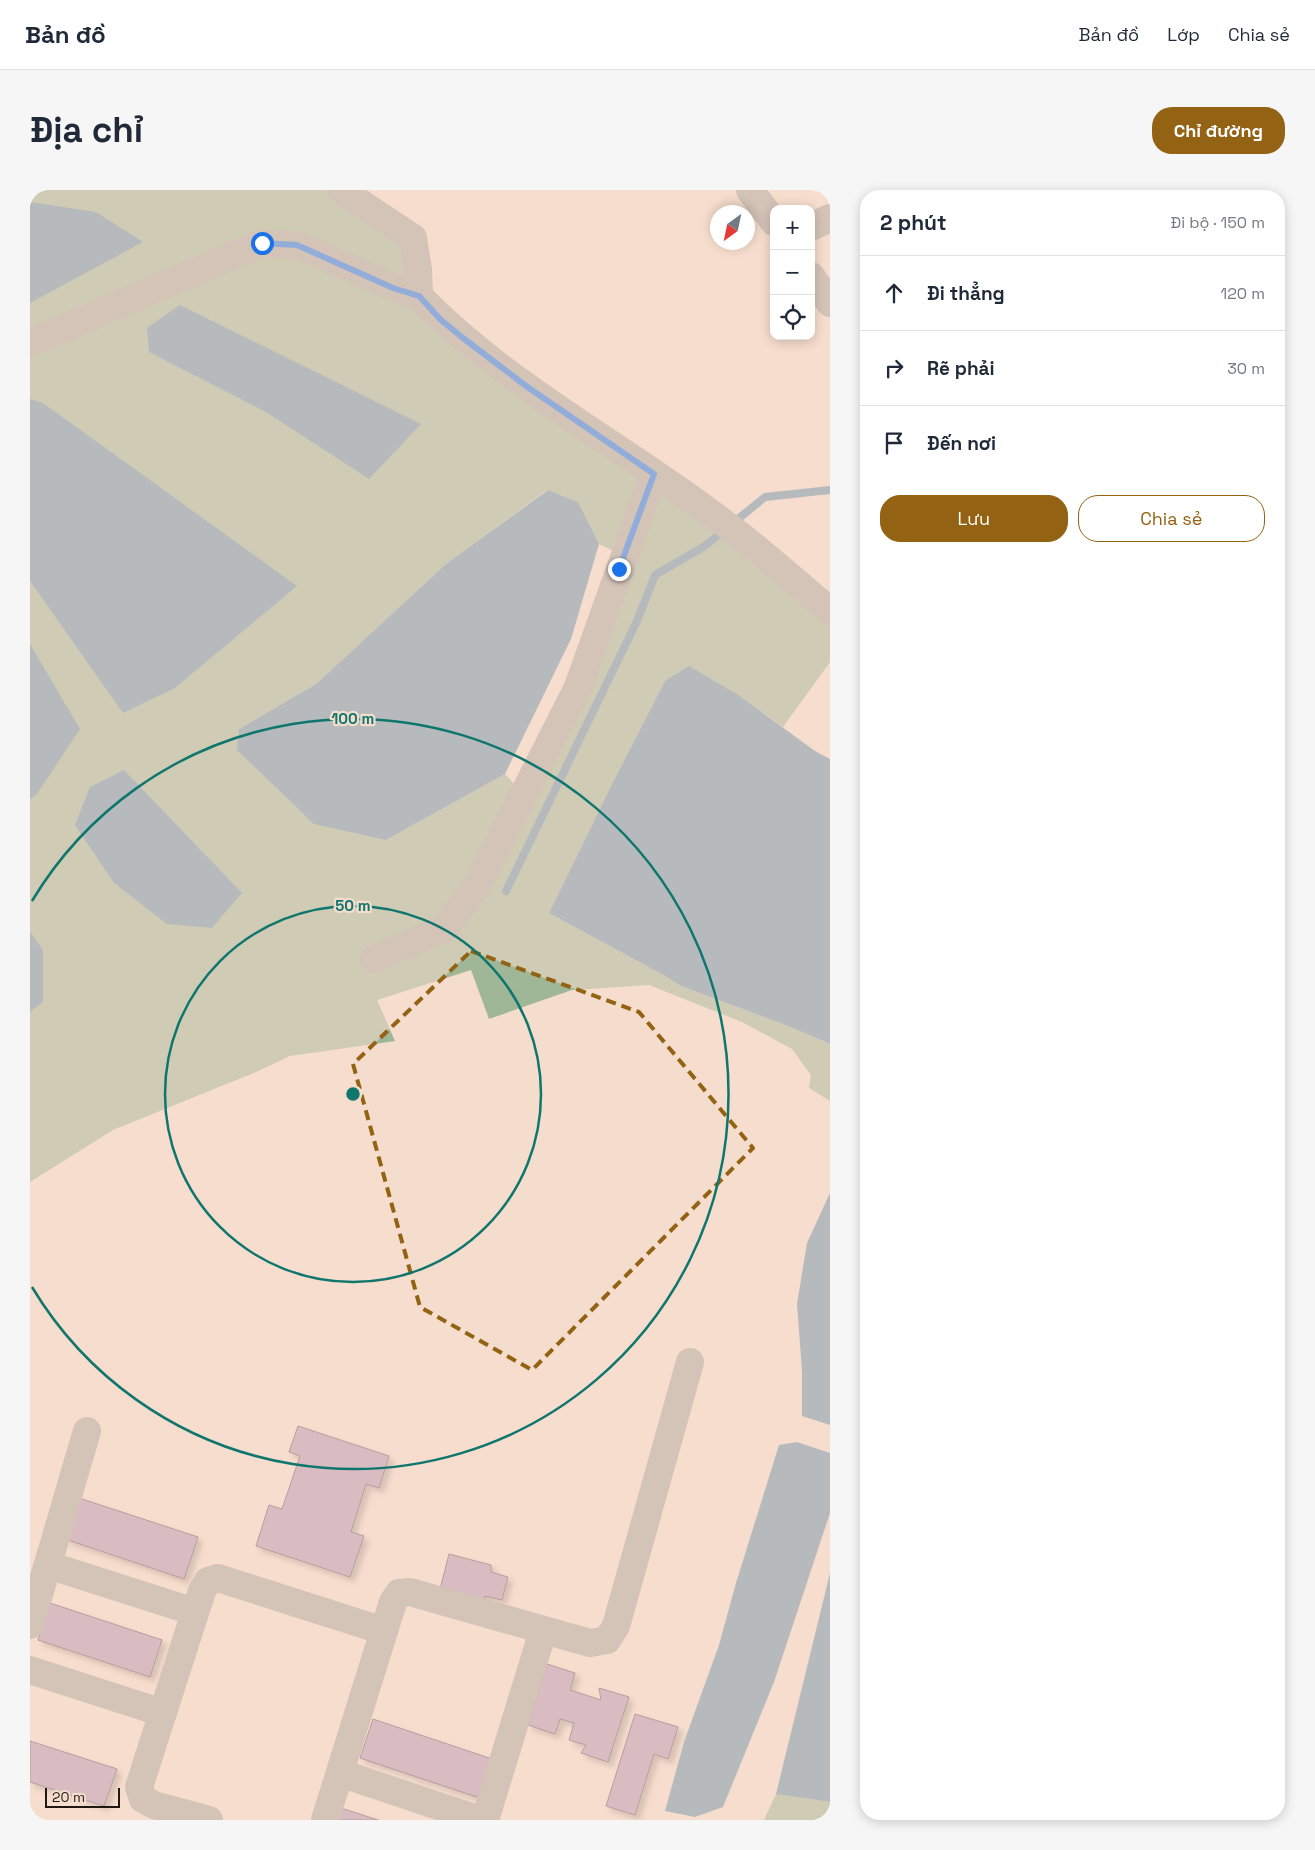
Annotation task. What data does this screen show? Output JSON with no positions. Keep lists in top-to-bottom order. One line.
{"scale_bar":"20 m","north":"bottom left","page":{"header":"Bản đồ","nav":["Bản đồ","Lớp","Chia sẻ"],"buttons":["Chỉ đường",["Lưu","Chia sẻ"]],"title":"Địa chỉ","heading":["2 phút","Đi bộ · 150 m"],"map_buttons":["+","−"],"list":[["Đi thẳng","120 m"],["Rẽ phải","30 m"],"Đến nơi"],"scale":"20 m"},"rings":["100 m","50 m"]}
